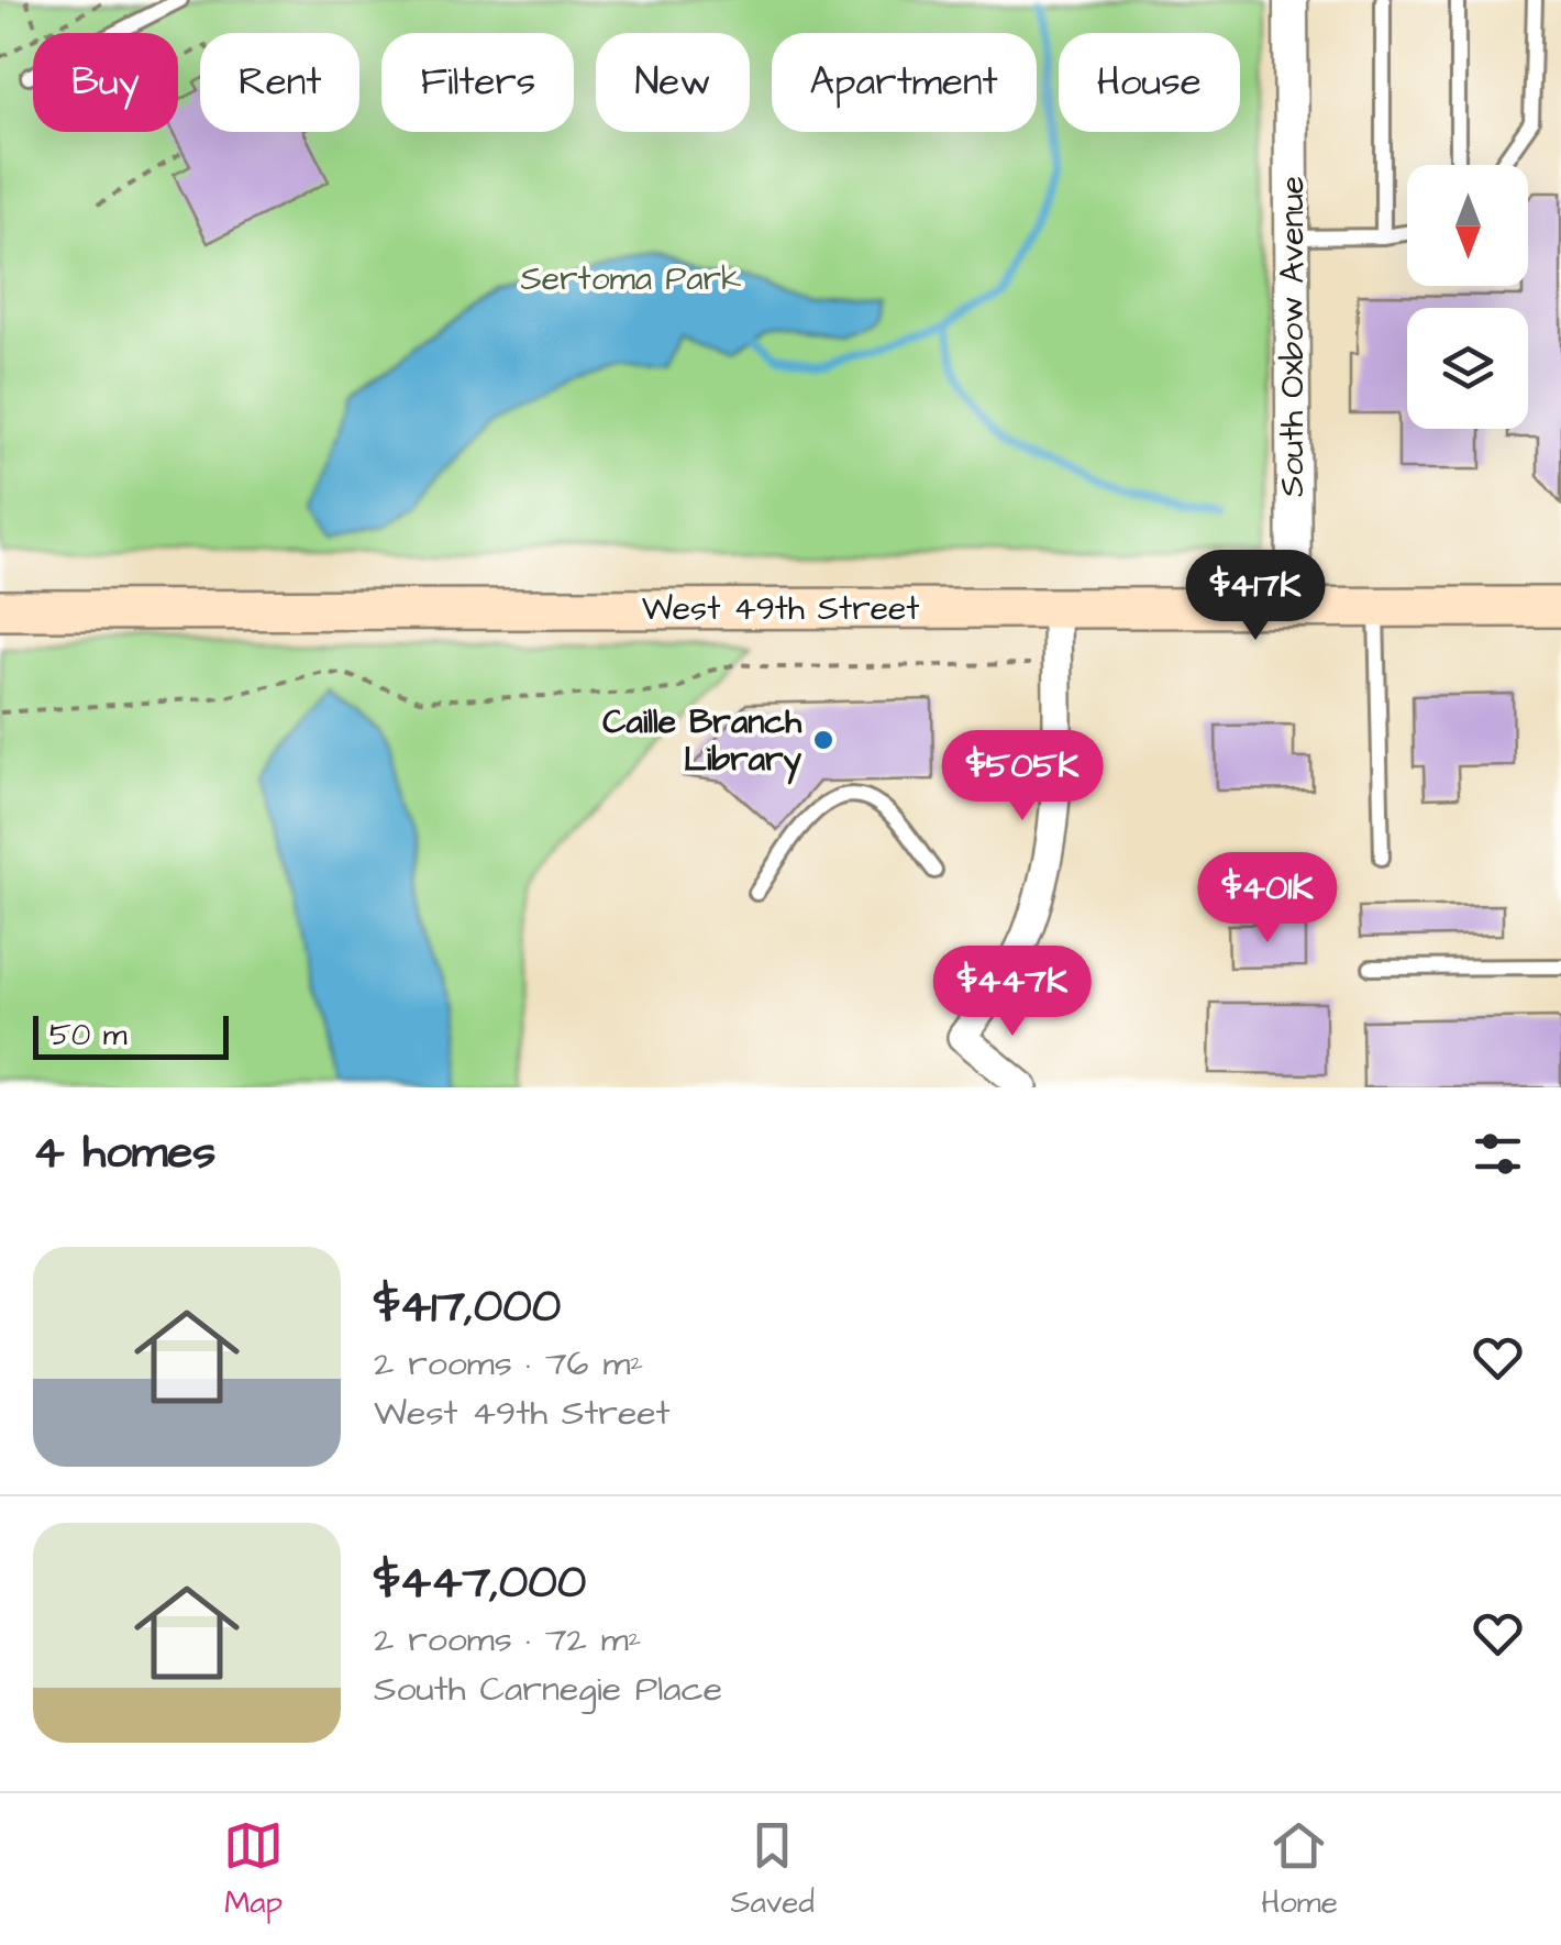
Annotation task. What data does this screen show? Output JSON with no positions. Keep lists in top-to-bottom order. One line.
{"streets":{"main road":["West 49th Street"],"street":["South Oxbow Avenue"]},"crossings":[["South Oxbow Avenue","West 49th Street"]],"parks":["Sertoma Park"],"places":["Caille Branch Library"],"scale_bar":"50 m","north":"bottom","page":{"chip":["Buy","Rent","Filters","New","Apartment","House"],"price":["$417K","$505K","$401K","$447K"],"scale":"50 m","heading":"4 homes","list":[{"name":"$417,000","note":"2 rooms · 76 m² · West 49th Street"},{"name":"$447,000","note":"2 rooms · 72 m² · South Carnegie Place"}],"tabs":["Map","Saved","Home"]}}
